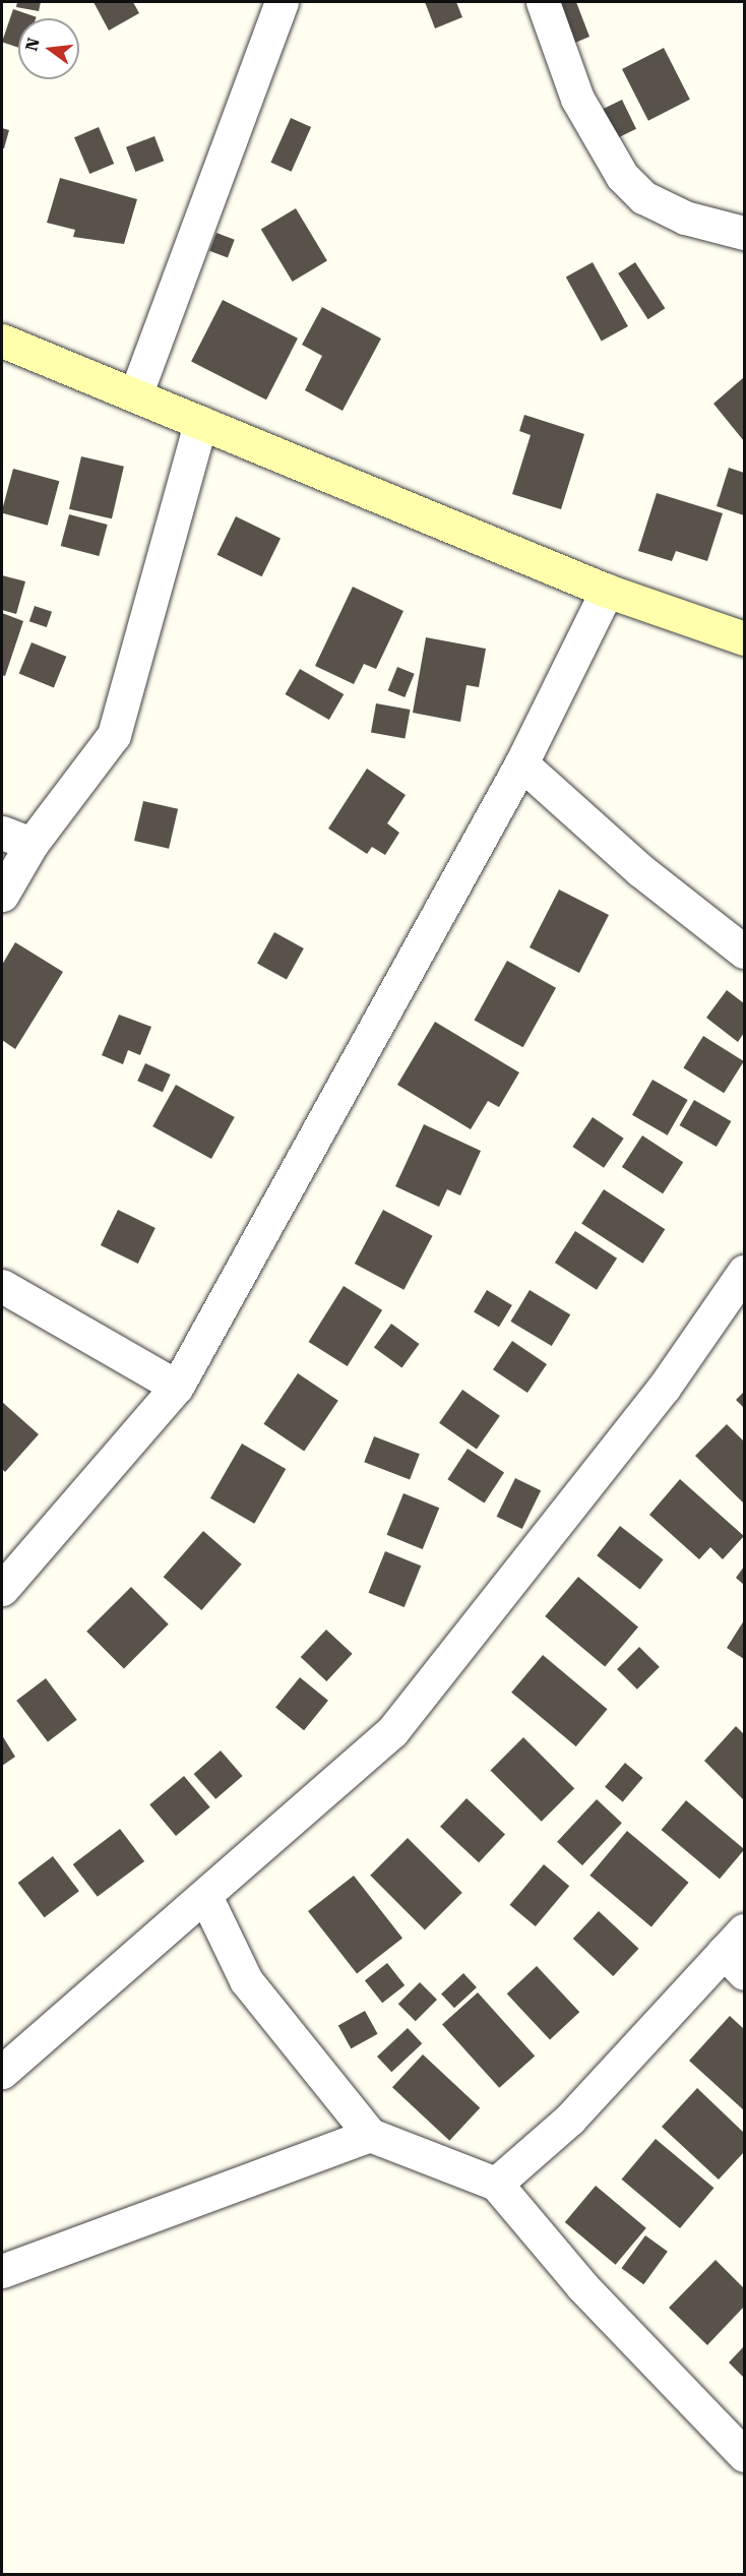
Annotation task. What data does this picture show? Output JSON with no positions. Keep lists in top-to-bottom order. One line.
{"north":"left"}
